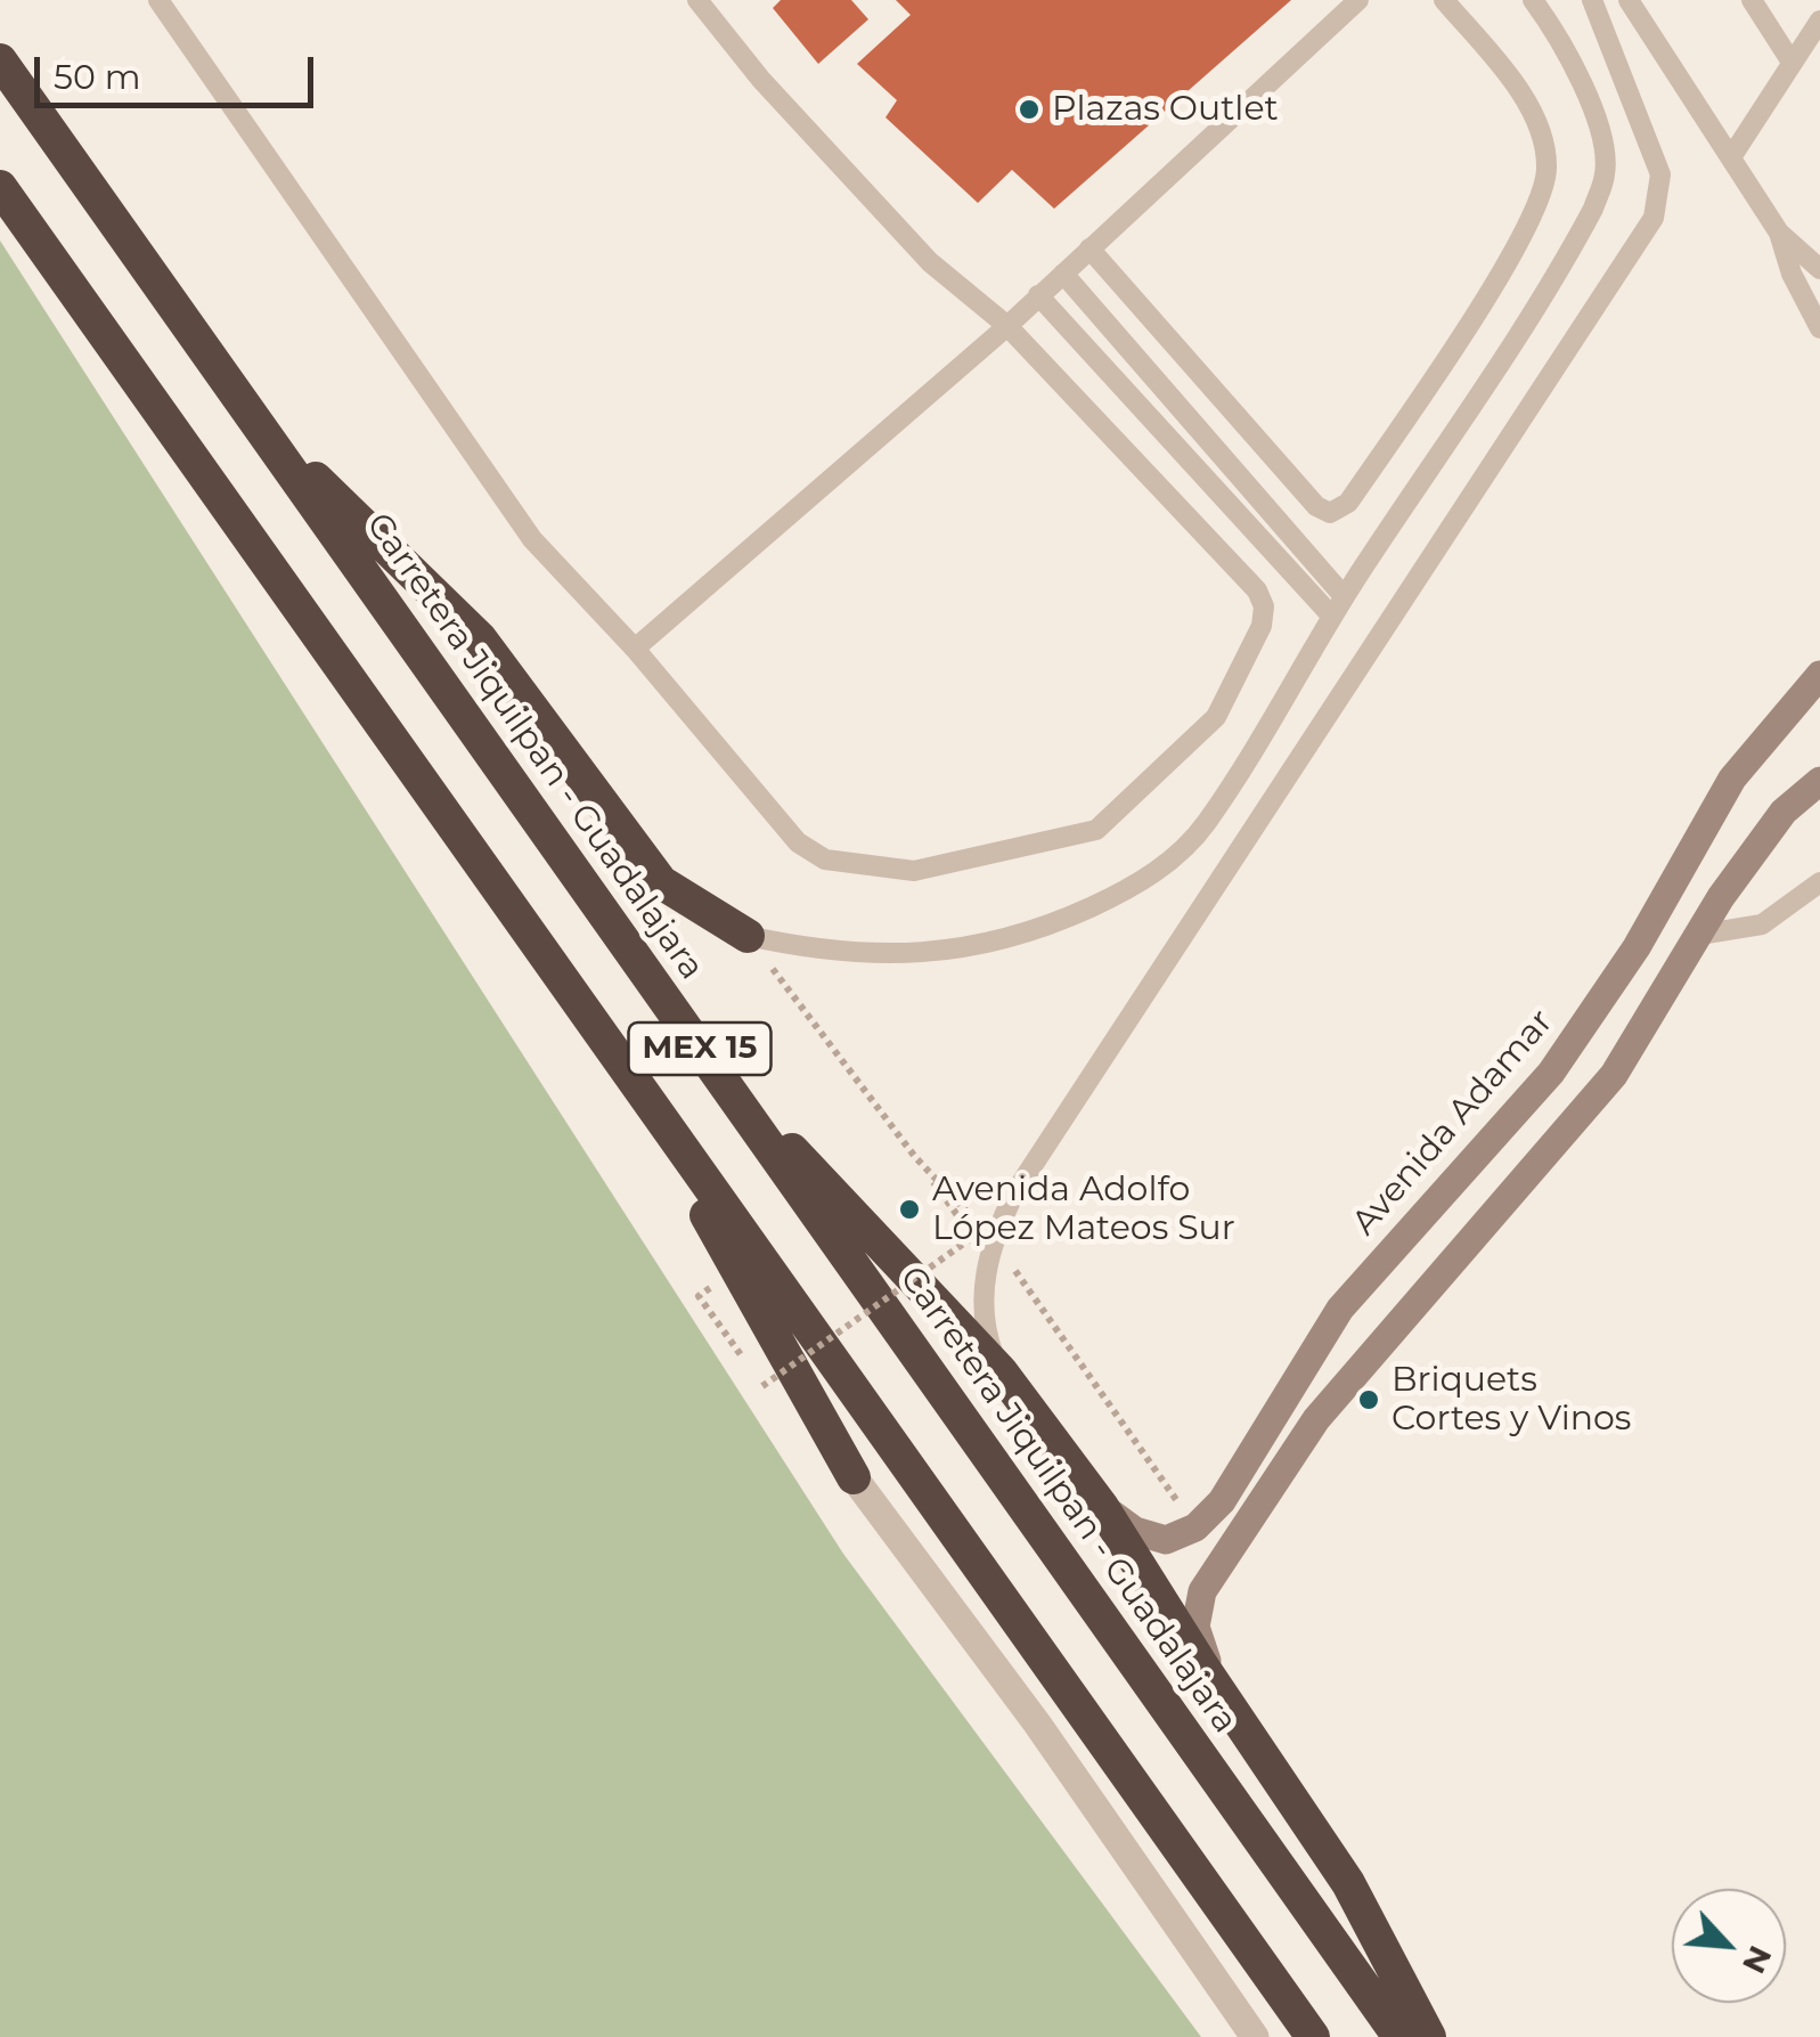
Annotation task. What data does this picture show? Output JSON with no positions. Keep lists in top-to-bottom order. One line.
{"streets":{"highway":["Carretera Jiquilpan - Guadalajara","MEX 15"],"street":["Avenida Adamar"]},"places":["Plazas Outlet","Avenida Adolfo López Mateos Sur","Briquets Cortes y Vinos"],"scale_bar":"50 m","north":"bottom right"}
